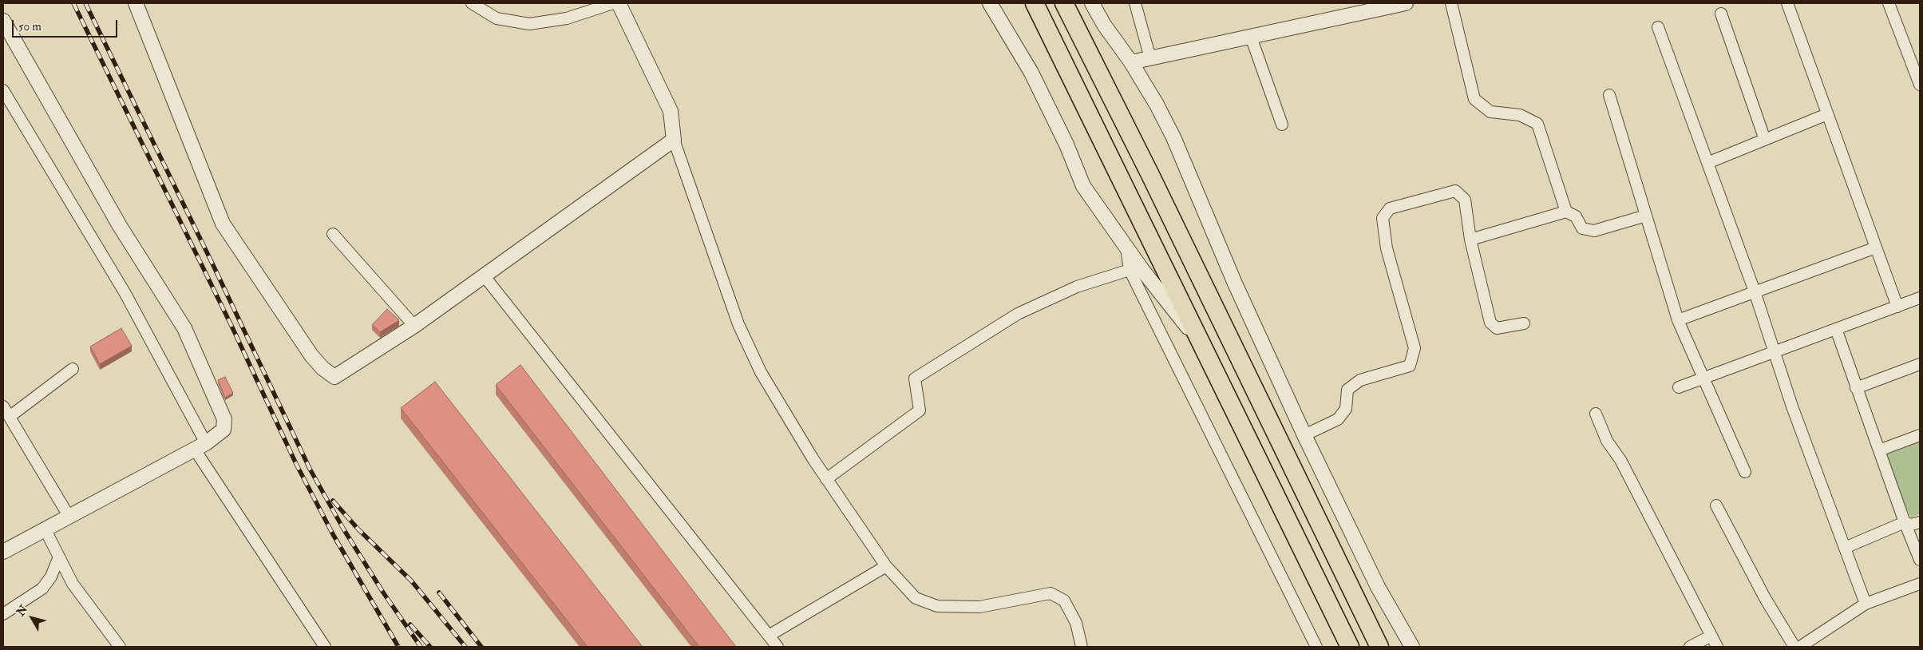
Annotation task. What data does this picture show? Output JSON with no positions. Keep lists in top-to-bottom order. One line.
{"scale_bar":"50 m","north":"top left"}
